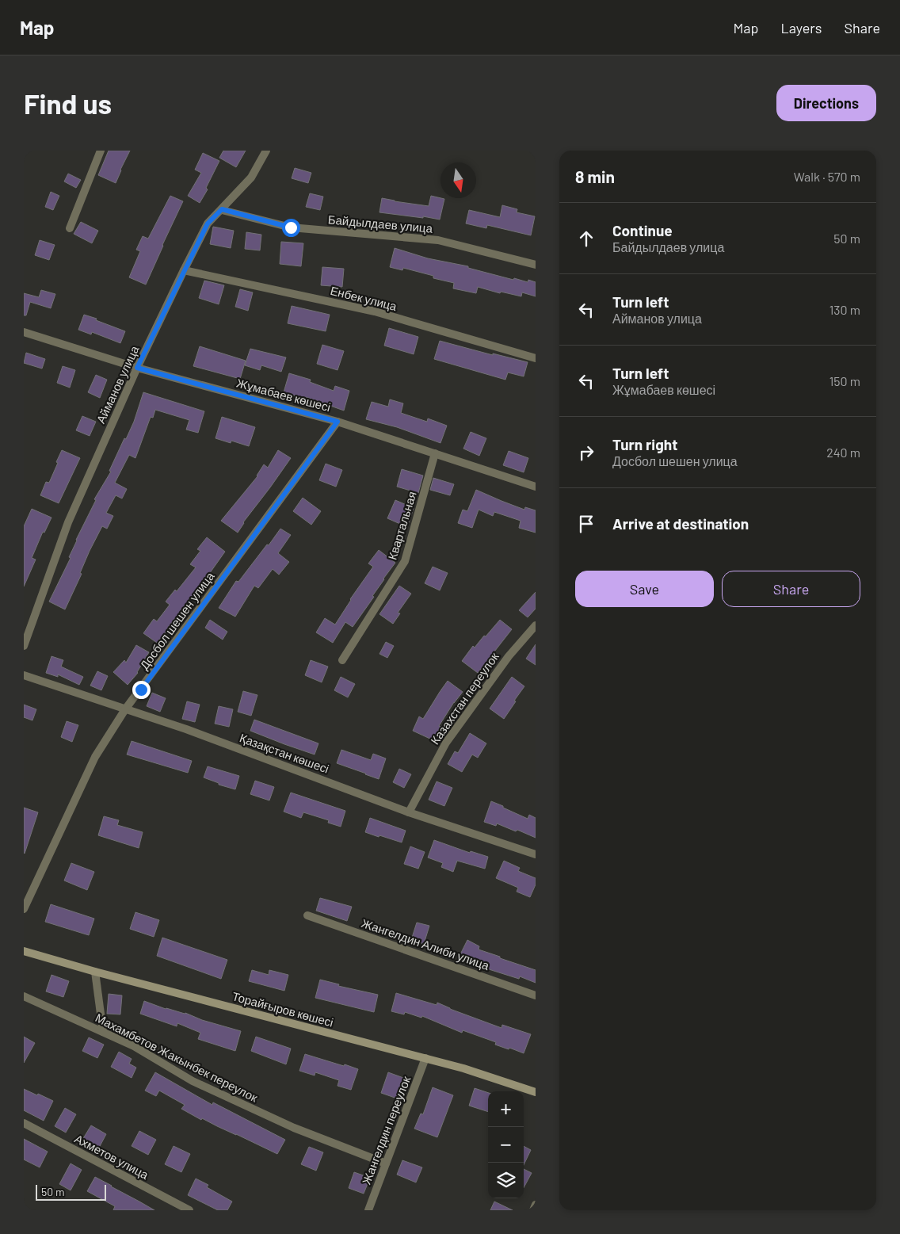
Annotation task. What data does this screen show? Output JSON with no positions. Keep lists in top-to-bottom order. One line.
{"streets":{"street":["Байдылдаев улица","Енбек улица","Айманов улица","Жұмабаев көшесі","Квартальная","Досбол шешен улица","Казахстан переулок","Қазақстан көшесі","Жангелдин Алиби улица","Торайғыров көшесі","Махамбетов Жакынбек переулок","Жангелдин переулок","Ахметов улица"]},"crossings":[["Байдылдаев улица","Айманов улица"],["Енбек улица","Айманов улица"],["Айманов улица","Жұмабаев көшесі"],["Жұмабаев көшесі","Квартальная"],["Жұмабаев көшесі","Досбол шешен улица"],["Досбол шешен улица","Қазақстан көшесі"],["Казахстан переулок","Қазақстан көшесі"],["Торайғыров көшесі","Жангелдин переулок"],["Махамбетов Жакынбек переулок","Жангелдин переулок"]],"scale_bar":"50 m","north":"bottom","page":{"header":"Map","nav":["Map","Layers","Share"],"buttons":["Directions",["Save","Share"]],"title":"Find us","heading":["8 min","Walk · 570 m"],"list":[["Continue","Байдылдаев улица","50 m"],["Turn left","Айманов улица","130 m"],["Turn left","Жұмабаев көшесі","150 m"],["Turn right","Досбол шешен улица","240 m"],"Arrive at destination"],"map_buttons":["+","−"],"scale":"50 m"}}
